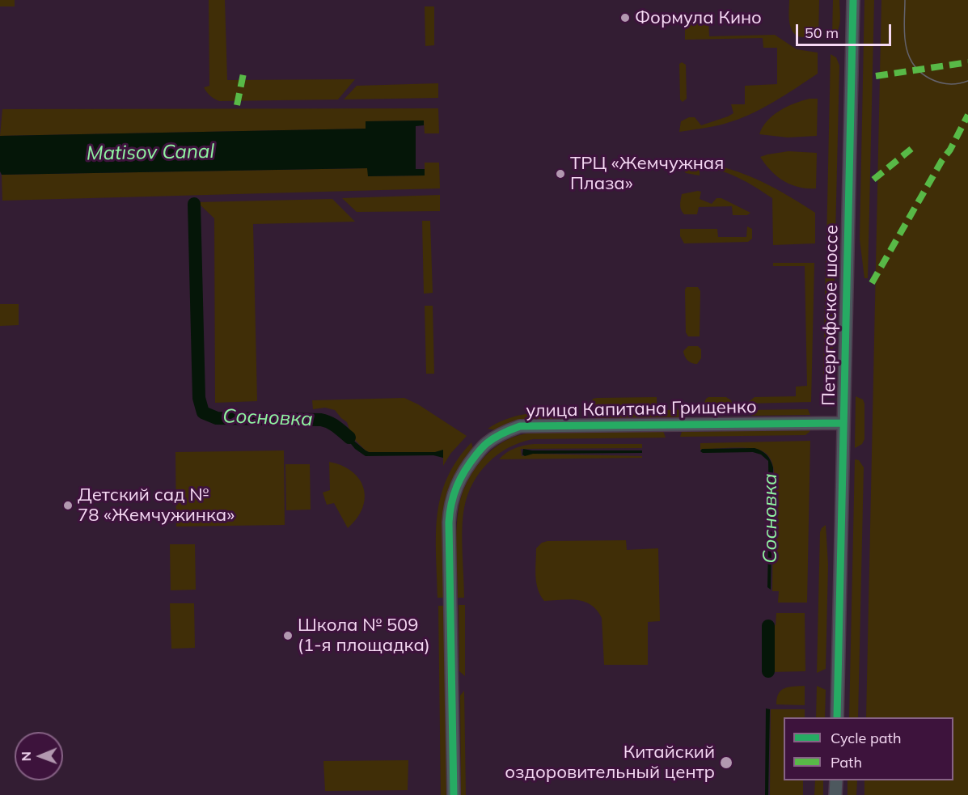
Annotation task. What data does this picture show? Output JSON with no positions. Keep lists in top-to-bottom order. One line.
{"streets":{"street":["Петергофское шоссе","улица Капитана Грищенко"]},"crossings":[["Петергофское шоссе","улица Капитана Грищенко"]],"water":["Matisov Canal","Сосновка"],"places":["Формула Кино","ТРЦ «Жемчужная Плаза»","Детский сад № 78 «Жемчужинка»","Школа № 509 (1-я площадка)","Китайский оздоровительный центр"],"legend":["Cycle path","Path"],"scale_bar":"50 m","north":"left"}
